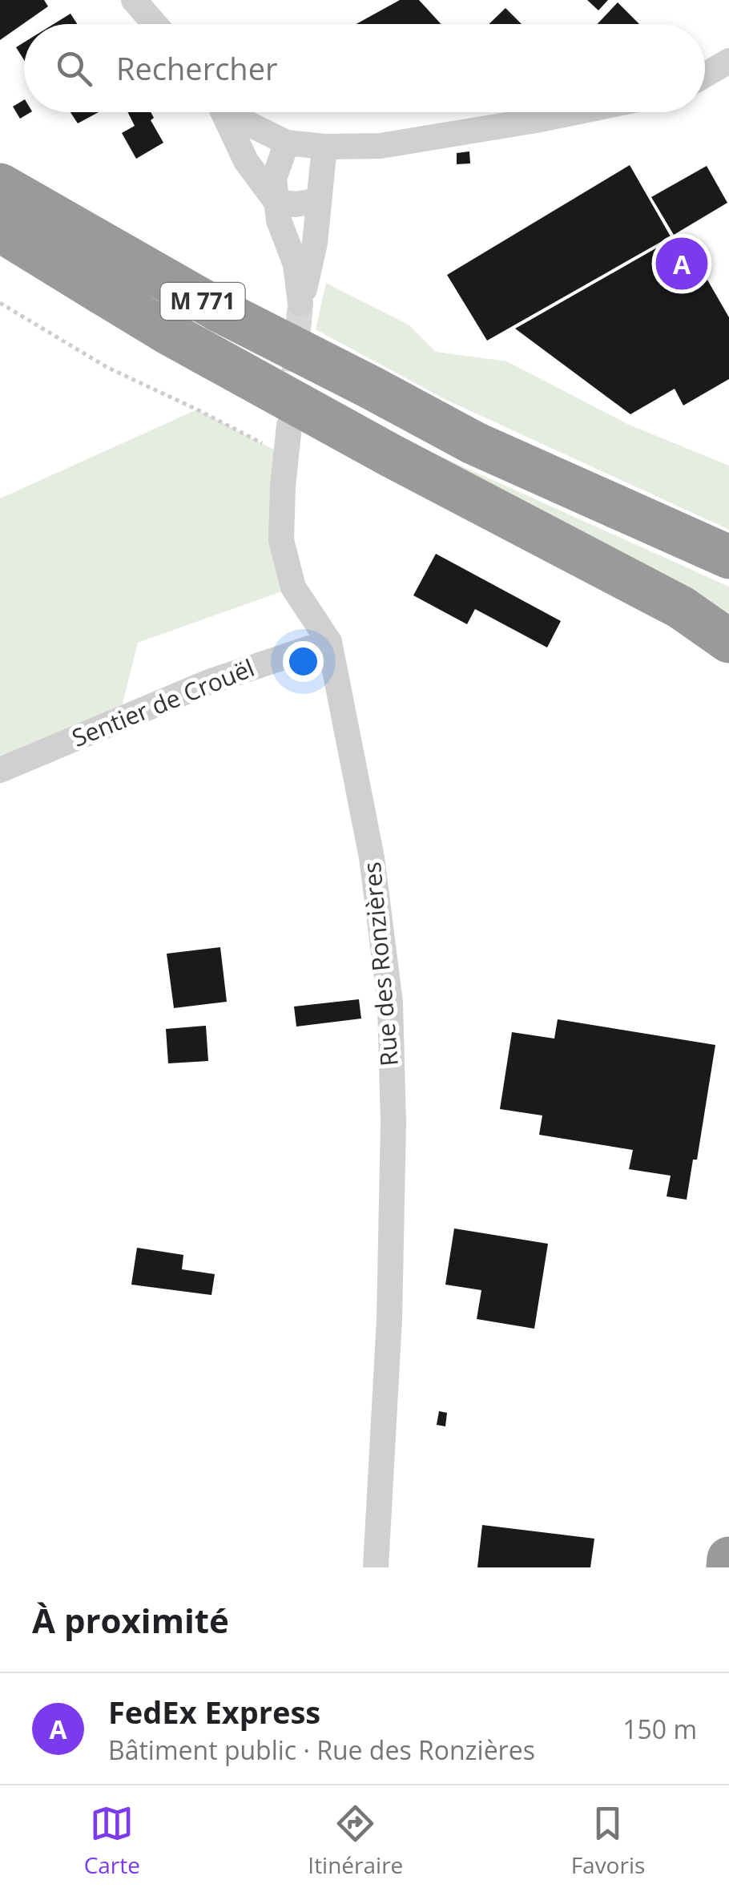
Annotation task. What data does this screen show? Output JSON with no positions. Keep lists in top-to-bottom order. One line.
{"streets":{"highway":["M 771"],"street":["Sentier de Crouël","Rue des Ronzières"]},"crossings":[["Sentier de Crouël","Rue des Ronzières"]],"page":{"search":"Rechercher","pins":"A","heading":"À proximité","list":[{"mark":"A","name":"FedEx Express","note":"Bâtiment public · Rue des Ronzières","value":"150 m"}],"nav":["Carte","Itinéraire","Favoris"]}}
